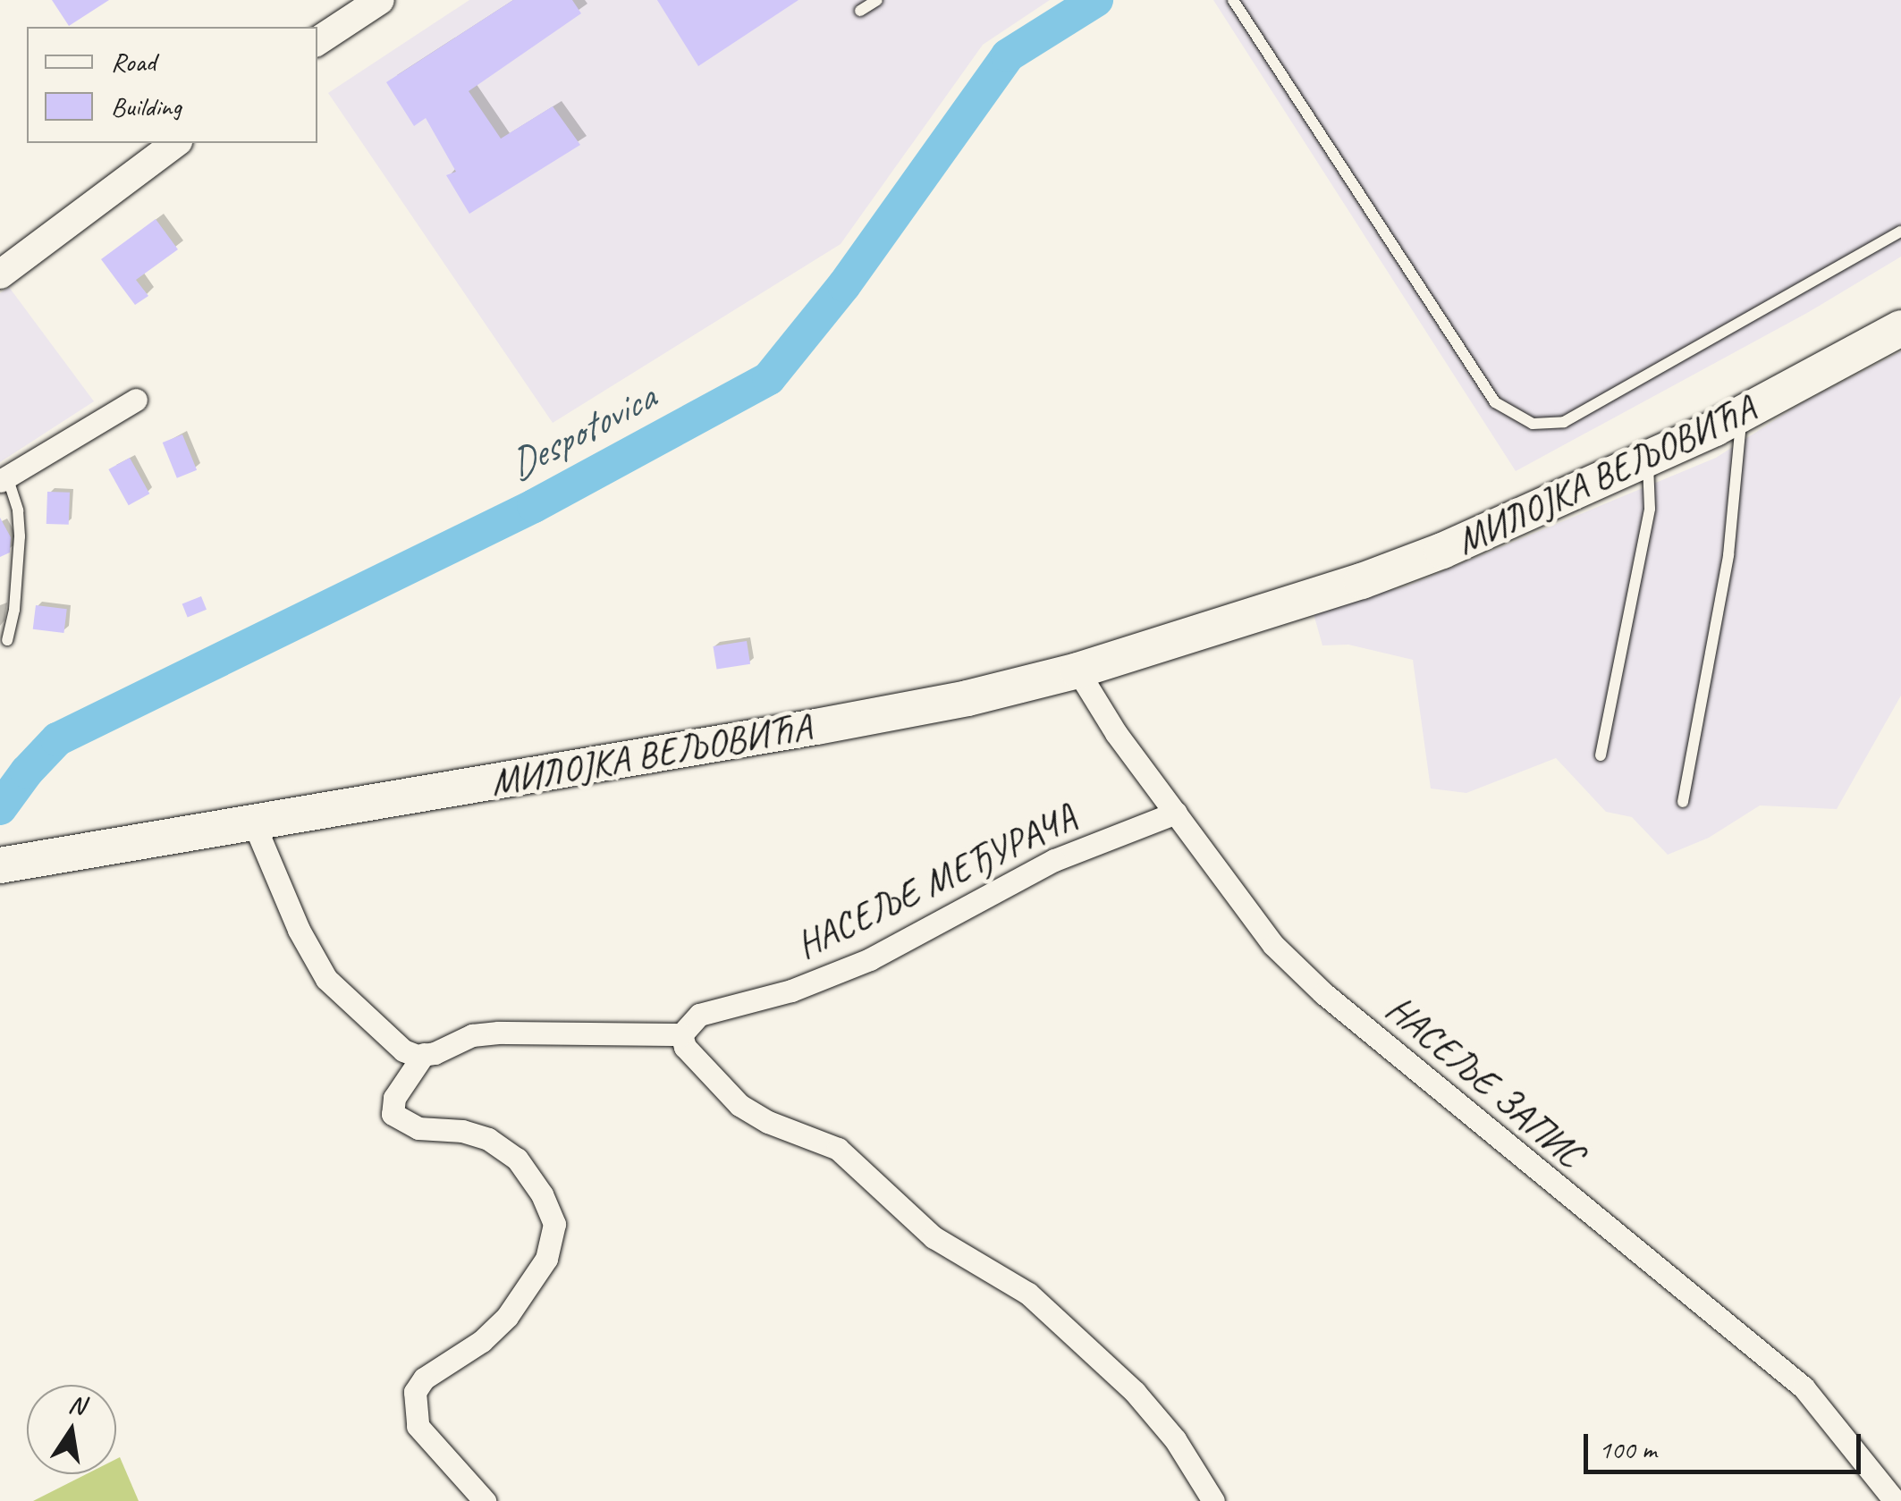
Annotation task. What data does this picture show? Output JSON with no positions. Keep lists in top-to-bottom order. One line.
{"streets":{"main road":["МИЛОЈКА ВЕЉОВИЋА"],"street":["НАСЕЉЕ МЕЂУРАЧА","НАСЕЉЕ ЗАПИС"]},"crossings":[["МИЛОЈКА ВЕЉОВИЋА","НАСЕЉЕ ЗАПИС"],["НАСЕЉЕ МЕЂУРАЧА","НАСЕЉЕ ЗАПИС"]],"water":["Despotovica"],"legend":["Road","Building"],"scale_bar":"100 m","north":"top"}
